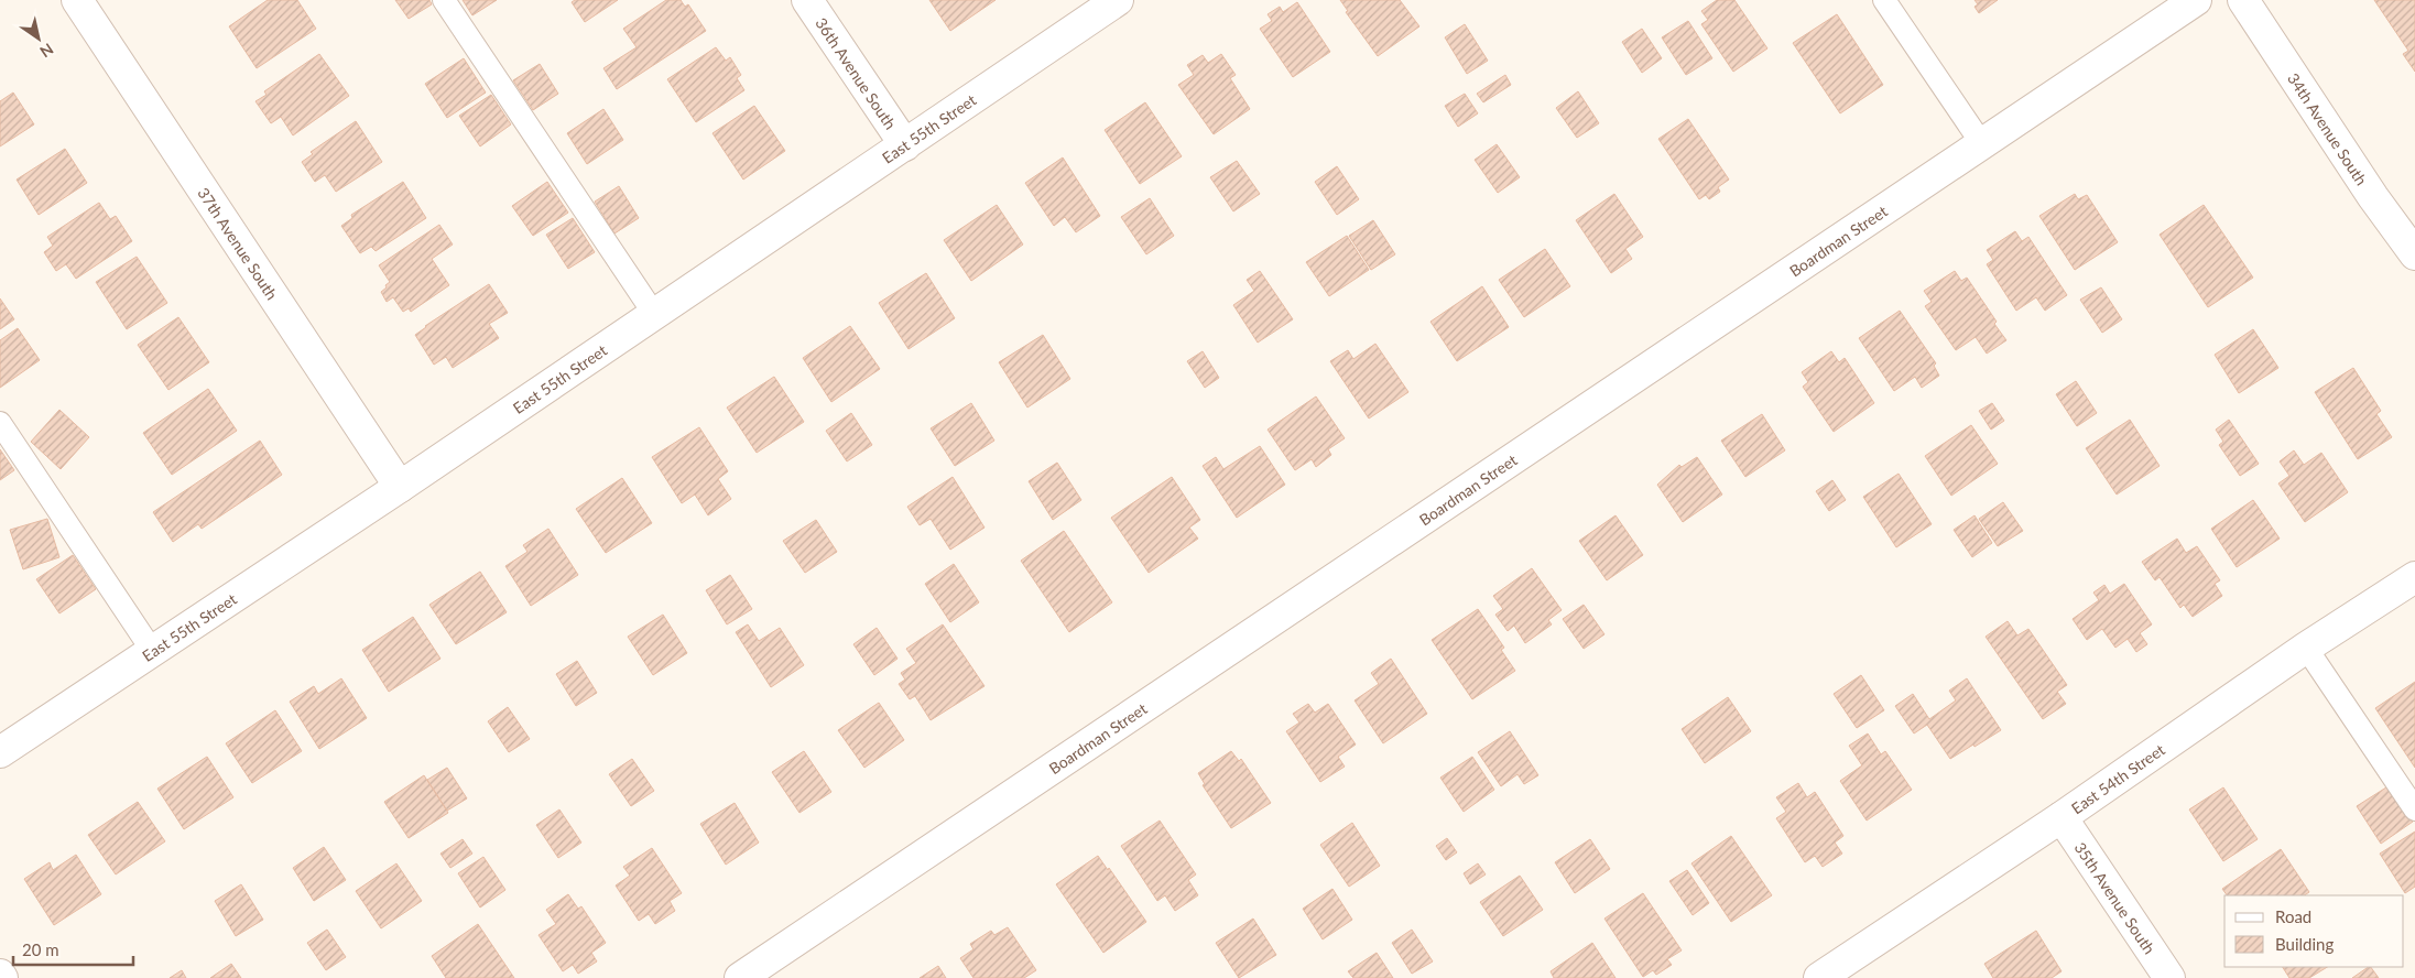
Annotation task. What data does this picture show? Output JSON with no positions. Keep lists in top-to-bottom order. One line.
{"streets":{"street":["36th Avenue South","East 55th Street","34th Avenue South","Boardman Street","37th Avenue South","East 54th Street","35th Avenue South"]},"crossings":[["36th Avenue South","East 55th Street"],["East 55th Street","37th Avenue South"],["East 54th Street","35th Avenue South"]],"legend":["Road","Building"],"scale_bar":"20 m","north":"bottom right"}
